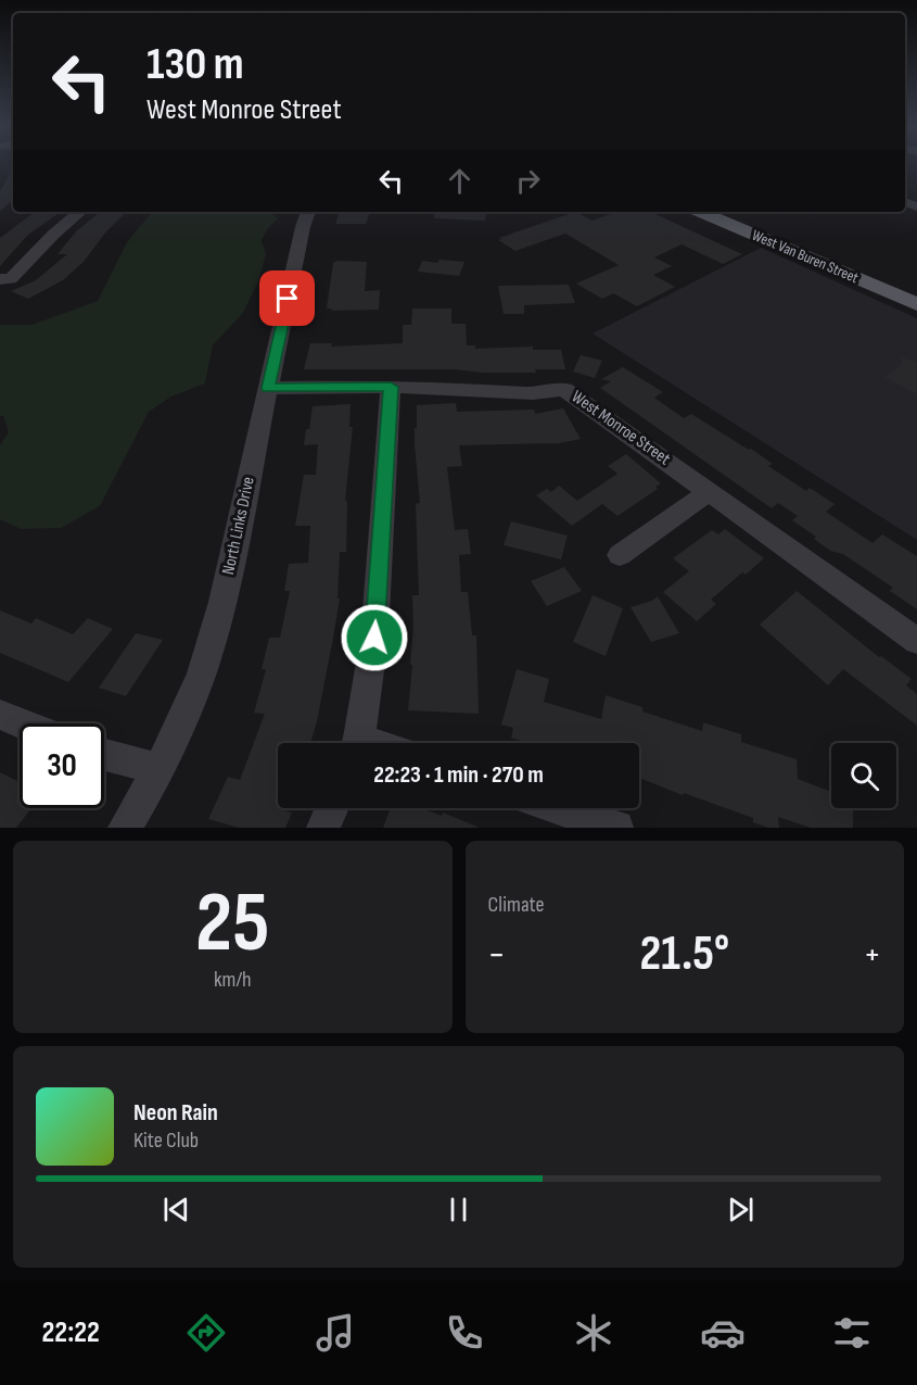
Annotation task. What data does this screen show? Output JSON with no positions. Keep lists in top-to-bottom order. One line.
{"streets":{"main road":["West Van Buren Street"],"street":["West Monroe Street","North Links Drive"]},"crossings":[["West Monroe Street","North Links Drive"]],"page":{"turn":["130 m","West Monroe Street"],"limit":"30","trip":"22:23 · 1 min · 270 m","tile":[["25","km/h"],"Climate"],"heat":["−","21.5°","+"],"song":["Neon Rain","Kite Club"],"tabs":"22:22"}}
